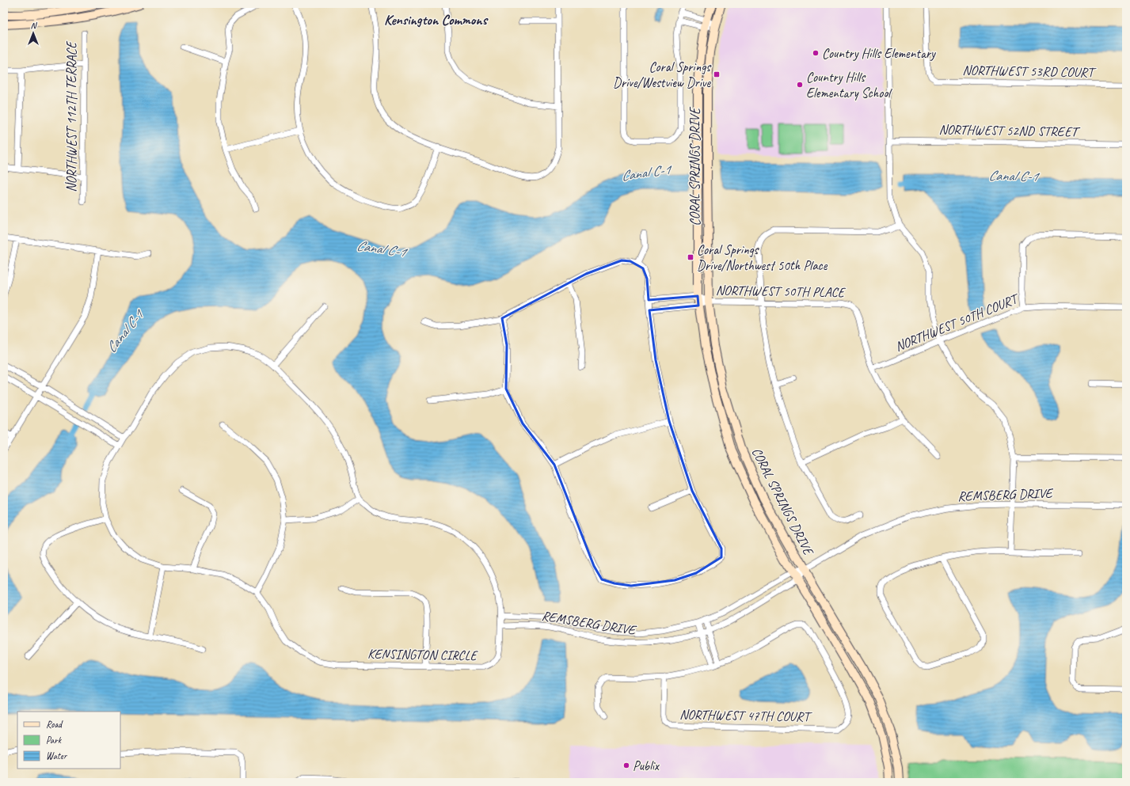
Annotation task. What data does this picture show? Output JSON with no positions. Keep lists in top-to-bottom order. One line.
{"streets":{"main road":["CORAL SPRINGS DRIVE"],"street":["NORTHWEST 53RD COURT","NORTHWEST 112TH TERRACE","NORTHWEST 52ND STREET","NORTHWEST 50TH PLACE","NORTHWEST 50TH COURT","REMSBERG DRIVE","KENSINGTON CIRCLE","NORTHWEST 47TH COURT"]},"crossings":[["CORAL SPRINGS DRIVE","NORTHWEST 50TH PLACE"],["CORAL SPRINGS DRIVE","REMSBERG DRIVE"],["NORTHWEST 50TH PLACE","NORTHWEST 50TH COURT"],["REMSBERG DRIVE","KENSINGTON CIRCLE"]],"districts":["Kensington Commons"],"water":["Canal C-1"],"places":{"other":["Country Hills Elementary","Country Hills Elementary School","Publix"],"transit":["Coral Springs Drive/Westview Drive","Coral Springs Drive/Northwest 50th Place"]},"legend":["Road","Park","Water"],"north":"top"}
